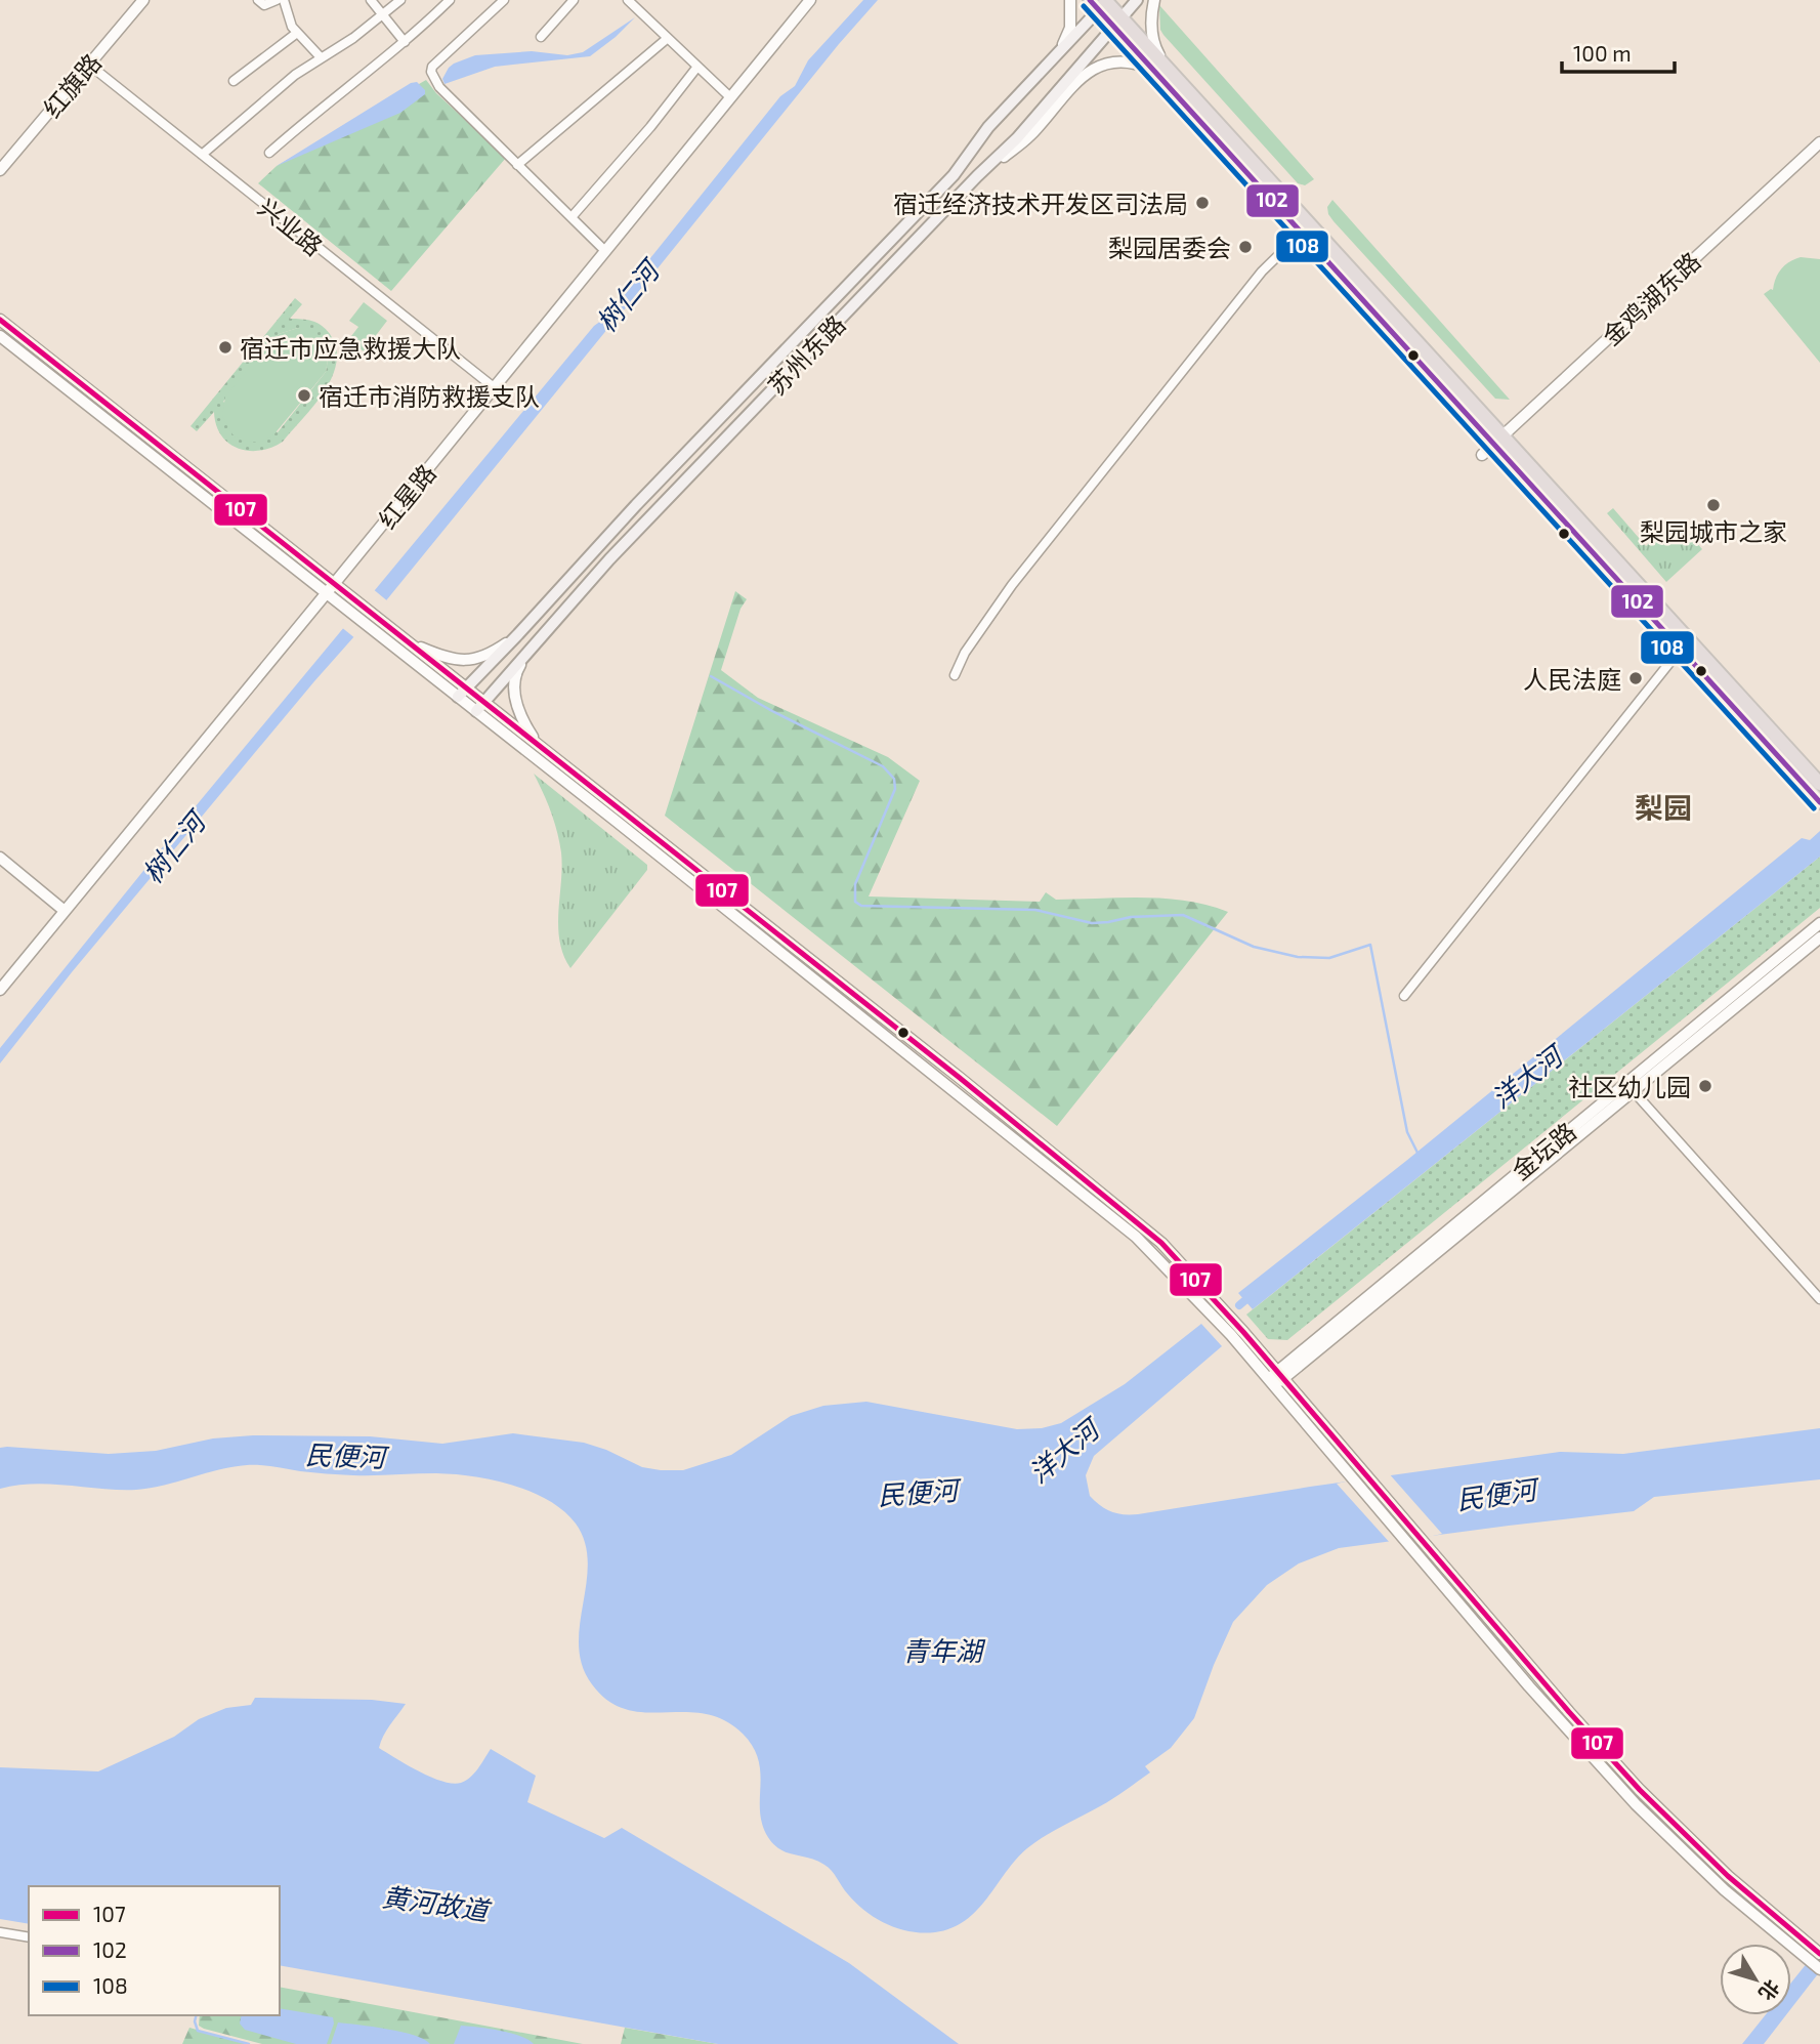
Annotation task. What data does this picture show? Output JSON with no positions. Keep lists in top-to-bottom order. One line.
{"streets":{"main road":["苏州东路"],"street":["红旗路","兴业路","金鸡湖东路","红星路","金坛路"]},"crossings":[["红旗路","兴业路"],["兴业路","红星路"]],"districts":["梨园"],"water":["树仁河","洋大河","民便河","青年湖","黄河故道"],"places":["宿迁经济技术开发区司法局","梨园居委会","宿迁市应急救援大队","宿迁市消防救援支队","梨园城市之家","人民法庭","社区幼儿园"],"lines":["transit line 102","transit line 108","transit line 107"],"legend":["107","102","108"],"scale_bar":"100 m","north":"bottom right"}
